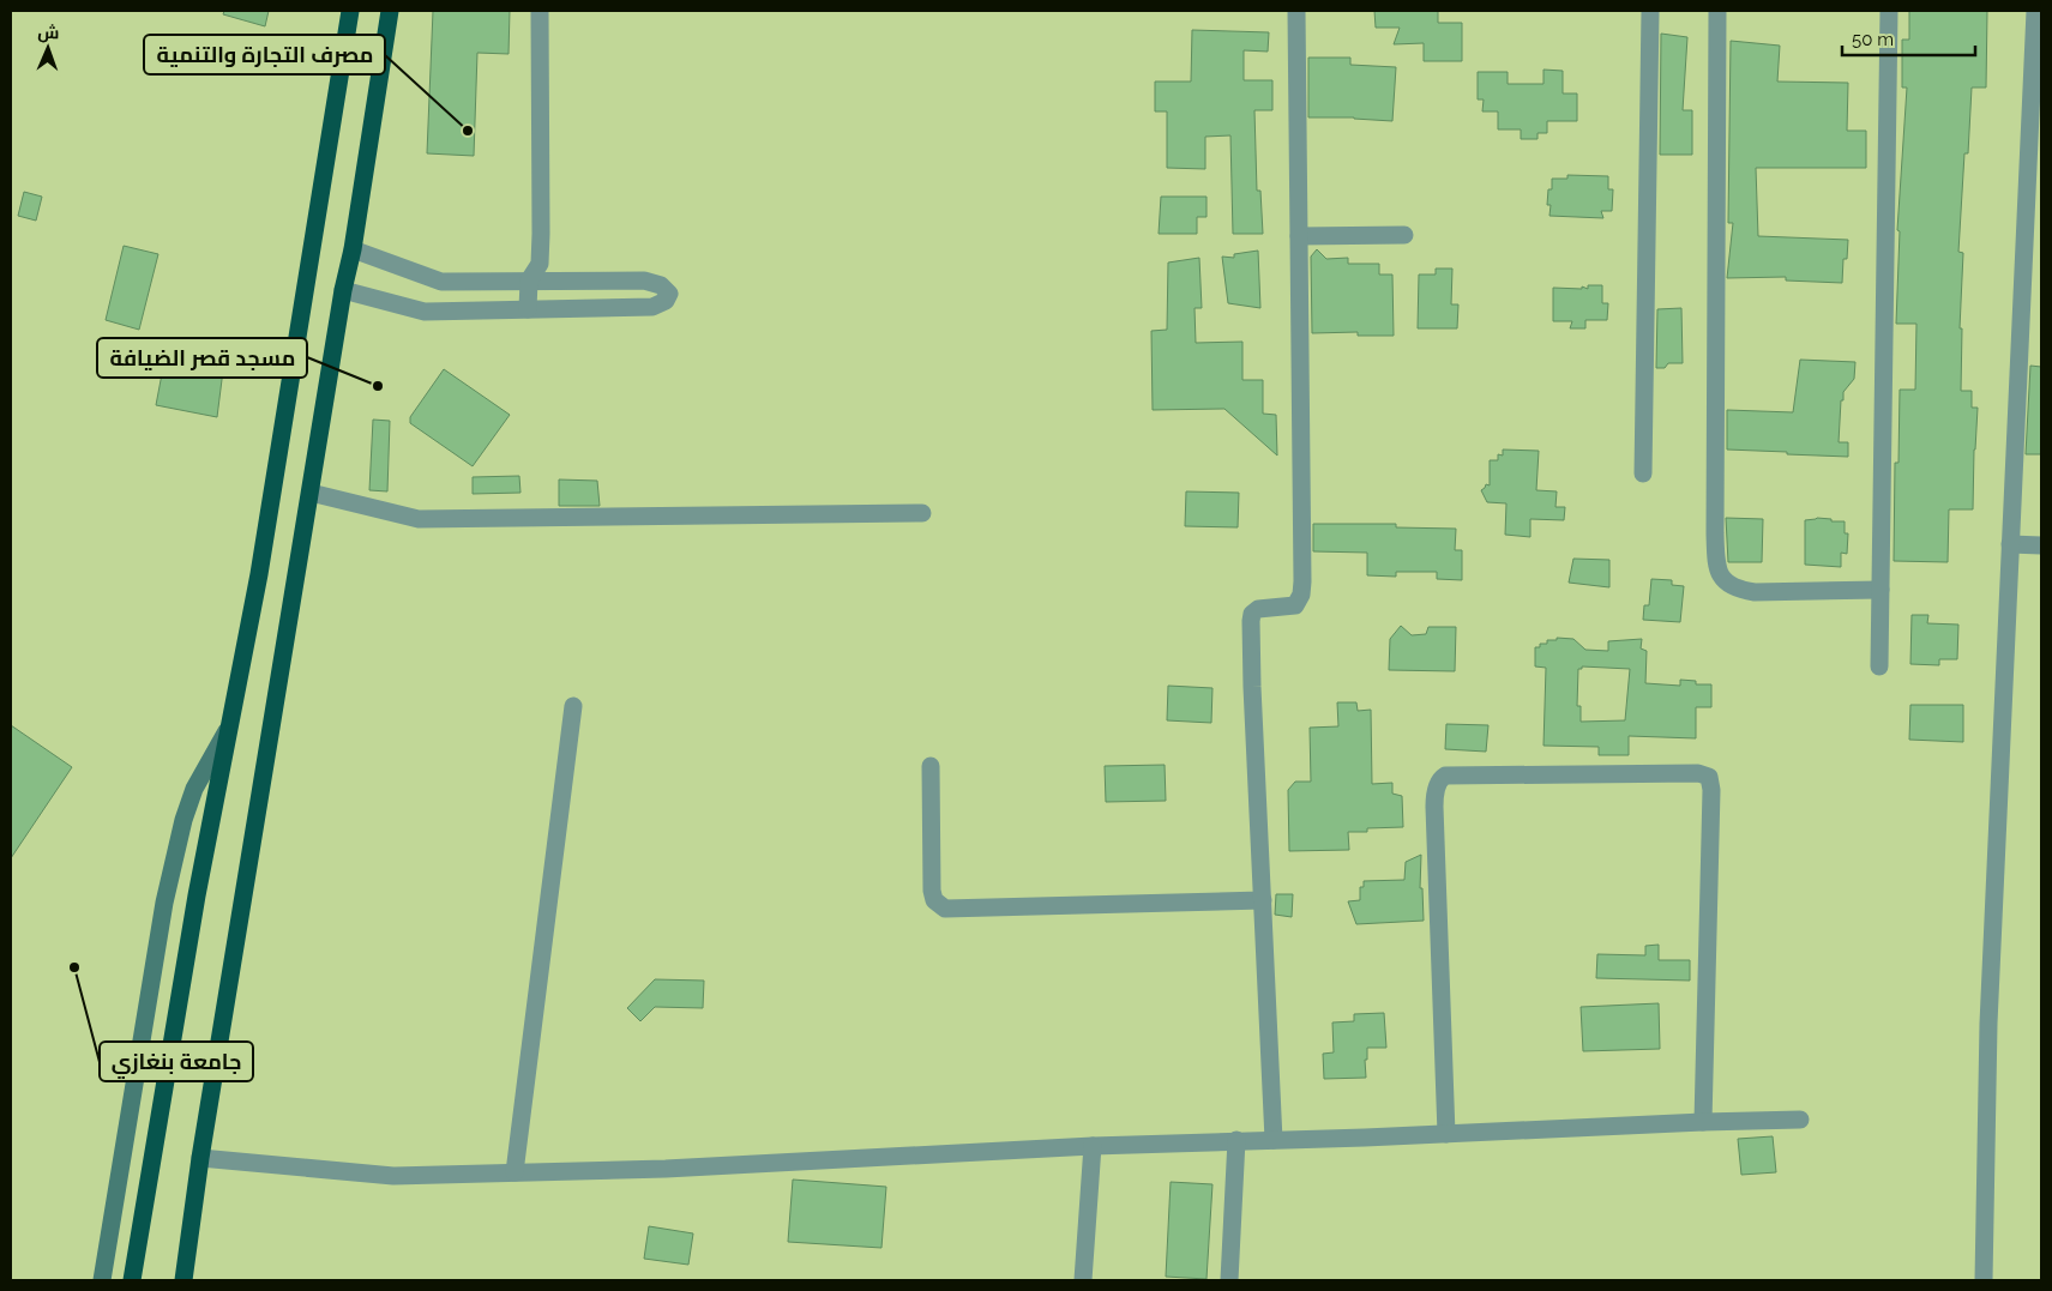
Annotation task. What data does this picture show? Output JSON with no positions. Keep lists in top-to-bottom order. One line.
{"places":["مصرف التجارة والتنمية","مسجد قصر الضيافة","جامعة بنغازي"],"scale_bar":"50 m","north":"top"}
